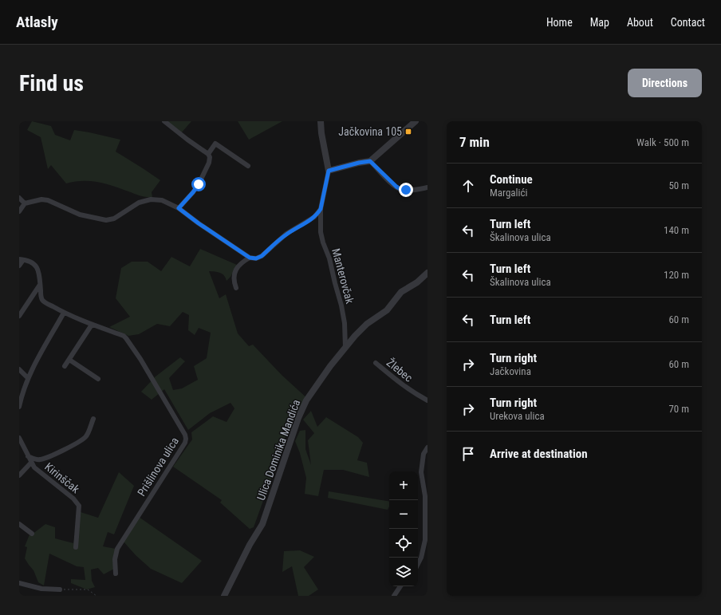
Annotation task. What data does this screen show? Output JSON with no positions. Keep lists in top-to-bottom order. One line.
{"streets":{"street":["Manterovčak","Žlebec","Ulica Dominika Mandića","Prišlinova ulica","Kirinščak"]},"crossings":[["Manterovčak","Ulica Dominika Mandića"]],"places":{"transit":["Jačkovina 105"]},"page":{"header":"Atlasly","nav":["Home","Map","About","Contact"],"buttons":"Directions","title":"Find us","heading":["7 min","Walk · 500 m"],"list":[["Continue","Margalići","50 m"],["Turn left","Škalinova ulica","140 m"],["Turn left","Škalinova ulica","120 m"],["Turn left","60 m"],["Turn right","Jačkovina","60 m"],["Turn right","Urekova ulica","70 m"],"Arrive at destination"],"map_buttons":["+","−"]}}
